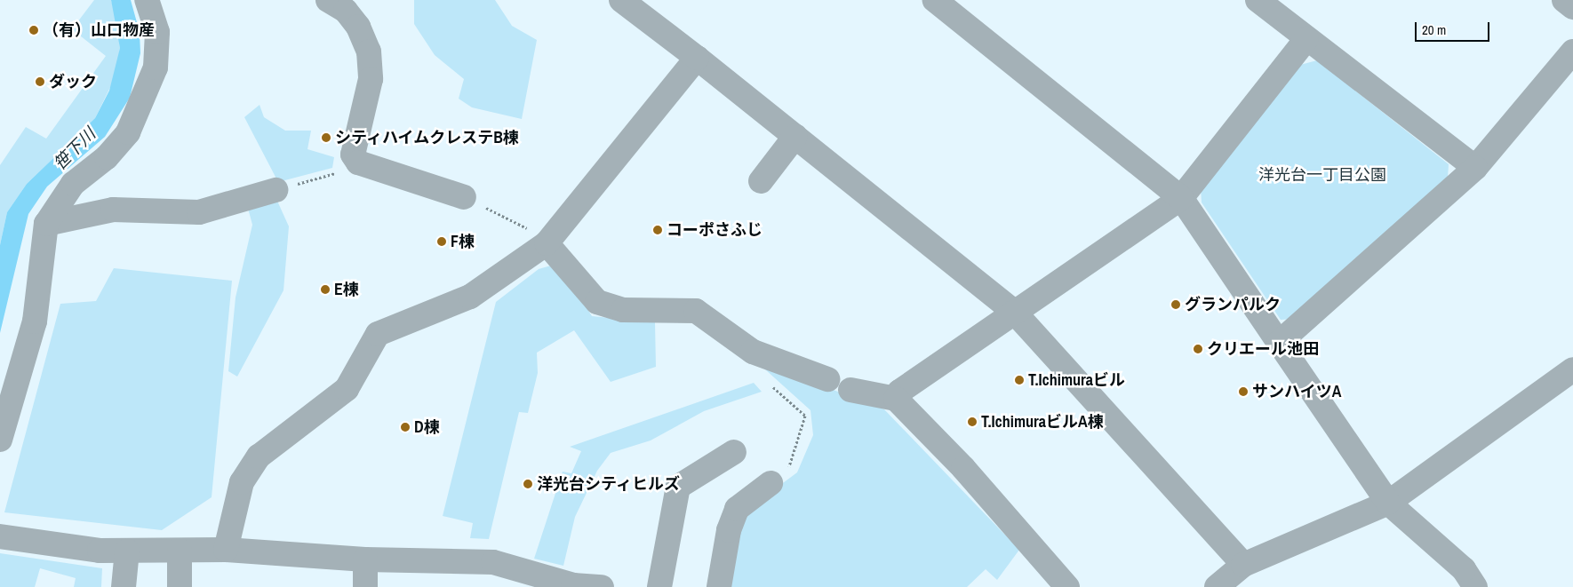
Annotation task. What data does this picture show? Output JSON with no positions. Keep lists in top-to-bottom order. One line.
{"water":["笹下川"],"parks":["洋光台一丁目公園"],"places":["（有）山口物産","ダック","シティハイムクレステB棟","コーポさふじ","F棟","E棟","グランパルク","クリエール池田","T.Ichimuraビル","サンハイツA","T.IchimuraビルA棟","D棟","洋光台シティヒルズ"],"scale_bar":"20 m"}
